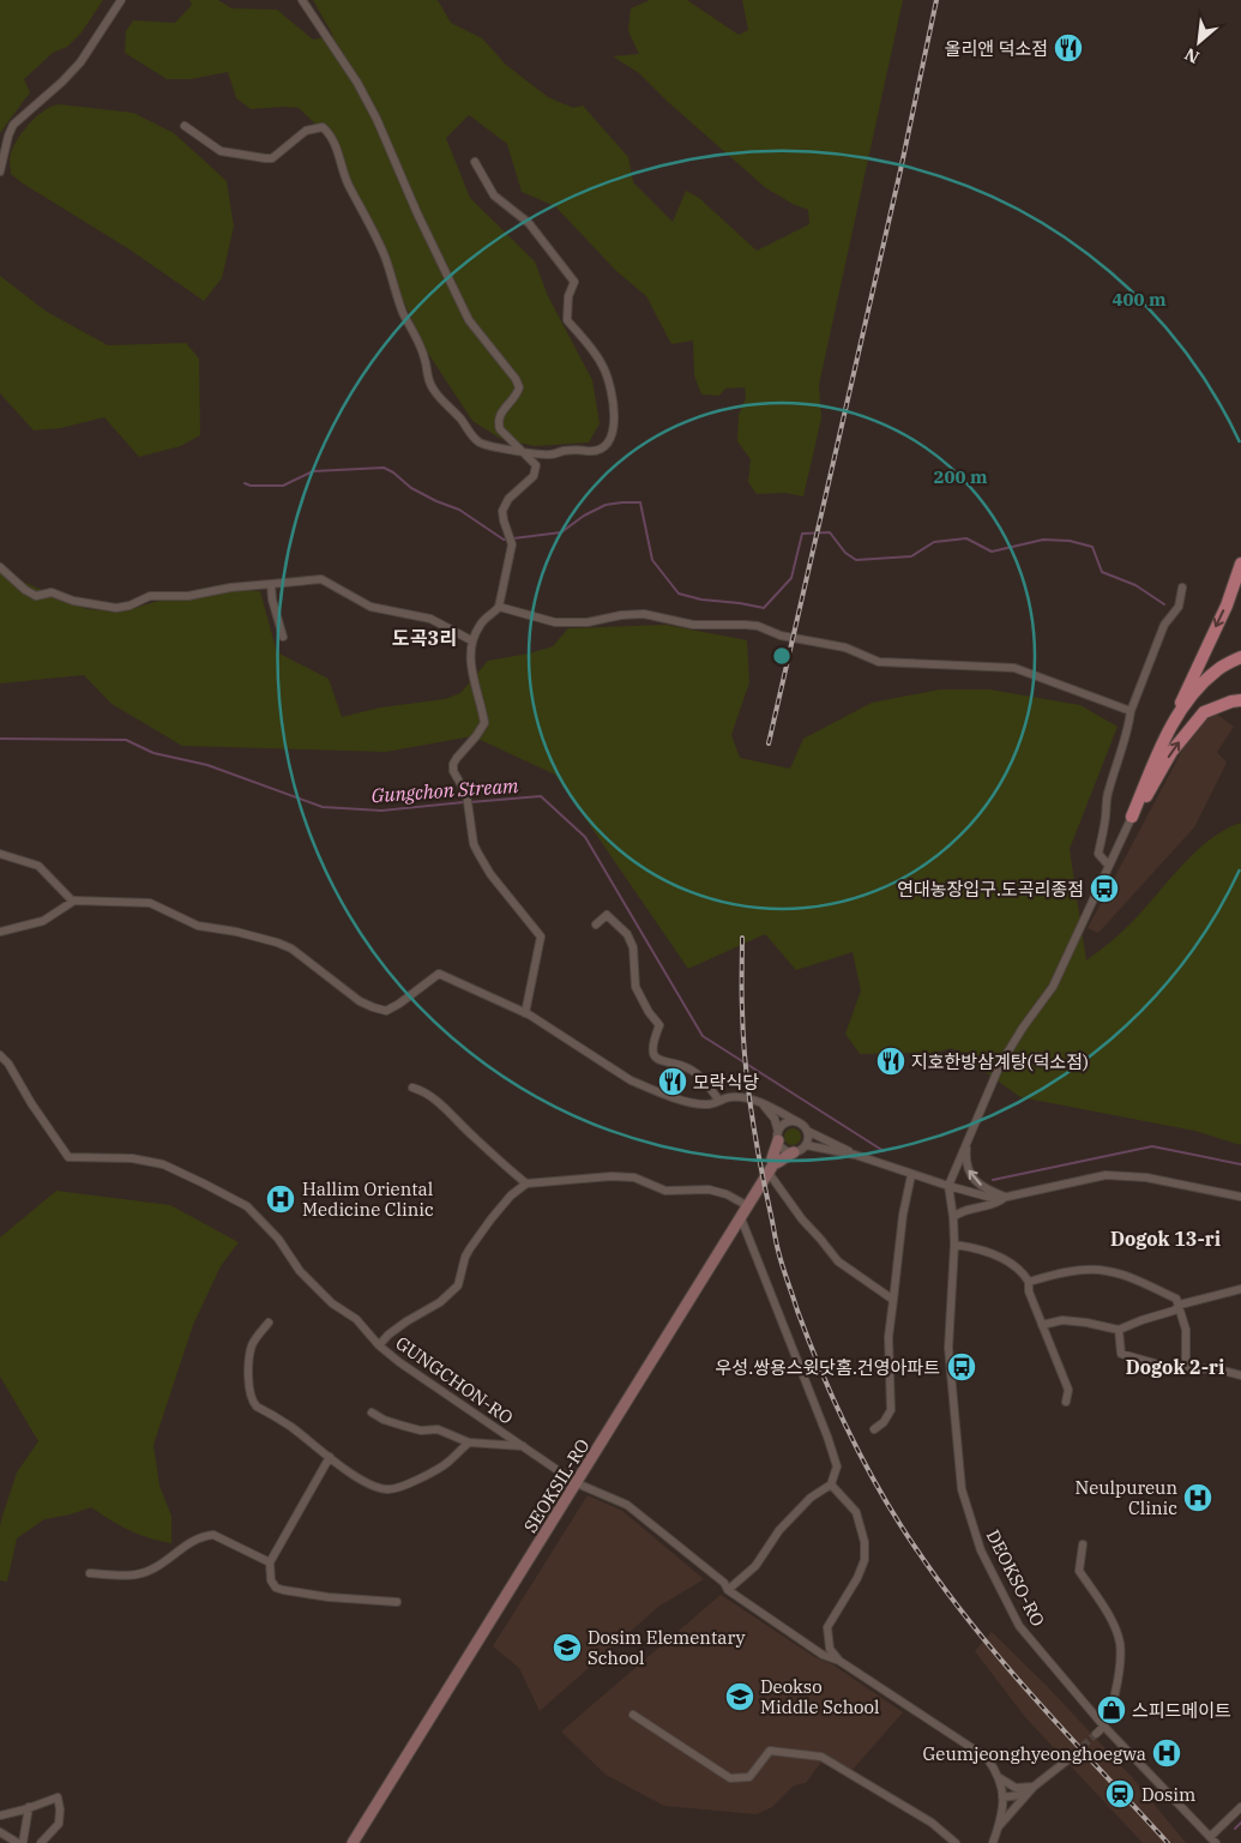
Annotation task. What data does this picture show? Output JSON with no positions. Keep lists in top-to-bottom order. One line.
{"streets":{"street":["GUNGCHON-RO","SEOKSIL-RO","DEOKSO-RO"]},"crossings":[["GUNGCHON-RO","SEOKSIL-RO"]],"districts":["도곡3리","Dogok 13-ri","Dogok 2-ri"],"water":["Gungchon Stream"],"places":{"restaurant":["올리앤 덕소점","지호한방삼계탕(덕소점)","모락식당"],"bus stop":["연대농장입구.도곡리종점","우성.쌍용스윗닷홈.건영아파트"],"hospital":["Hallim Oriental Medicine Clinic","Neulpureun Clinic","Geumjeonghyeonghoegwa"],"school or university":["Dosim Elementary School","Deokso Middle School"],"shop":["스피드메이트"],"station":["Dosim"]},"north":"bottom left","rings":["400 m","200 m"]}
